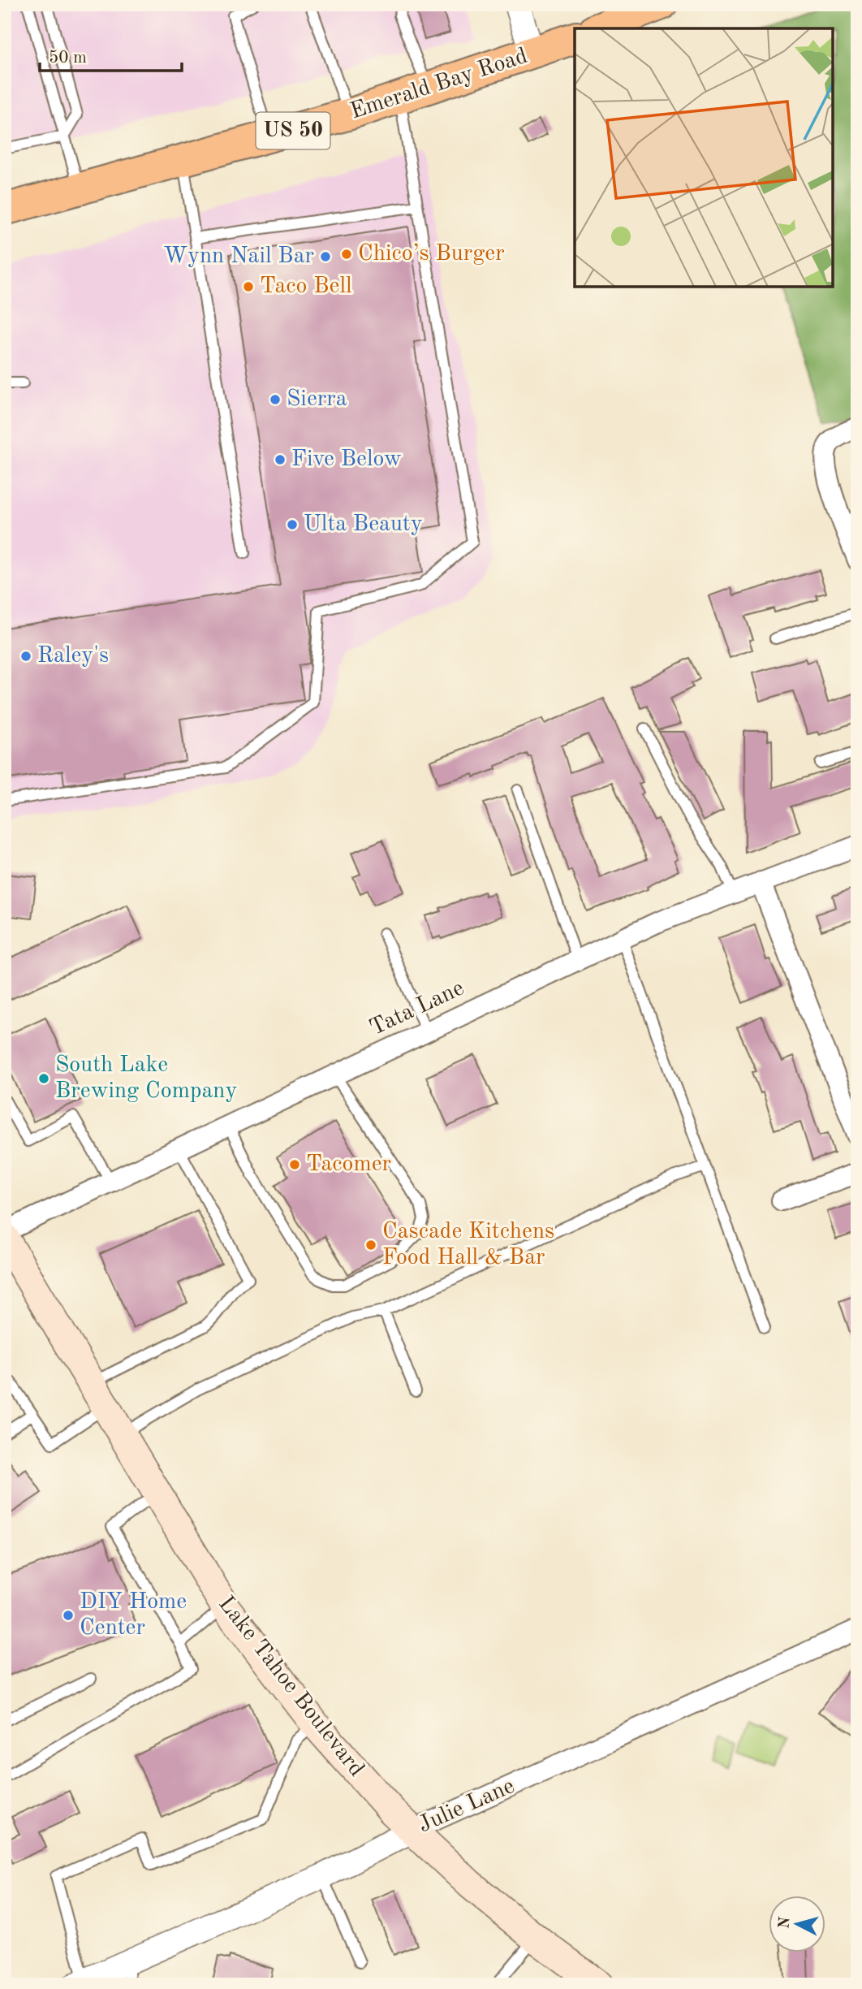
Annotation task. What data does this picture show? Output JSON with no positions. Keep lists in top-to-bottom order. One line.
{"streets":{"highway":["Emerald Bay Road","US 50"],"main road":["Lake Tahoe Boulevard"],"street":["Tata Lane","Julie Lane"]},"crossings":[["Lake Tahoe Boulevard","Julie Lane"]],"places":["Chico’s Burger","Wynn Nail Bar","Taco Bell","Sierra","Five Below","Ulta Beauty","Raley's","South Lake Brewing Company","Tacomer","Cascade Kitchens Food Hall & Bar","DIY Home Center"],"scale_bar":"50 m","north":"left"}
